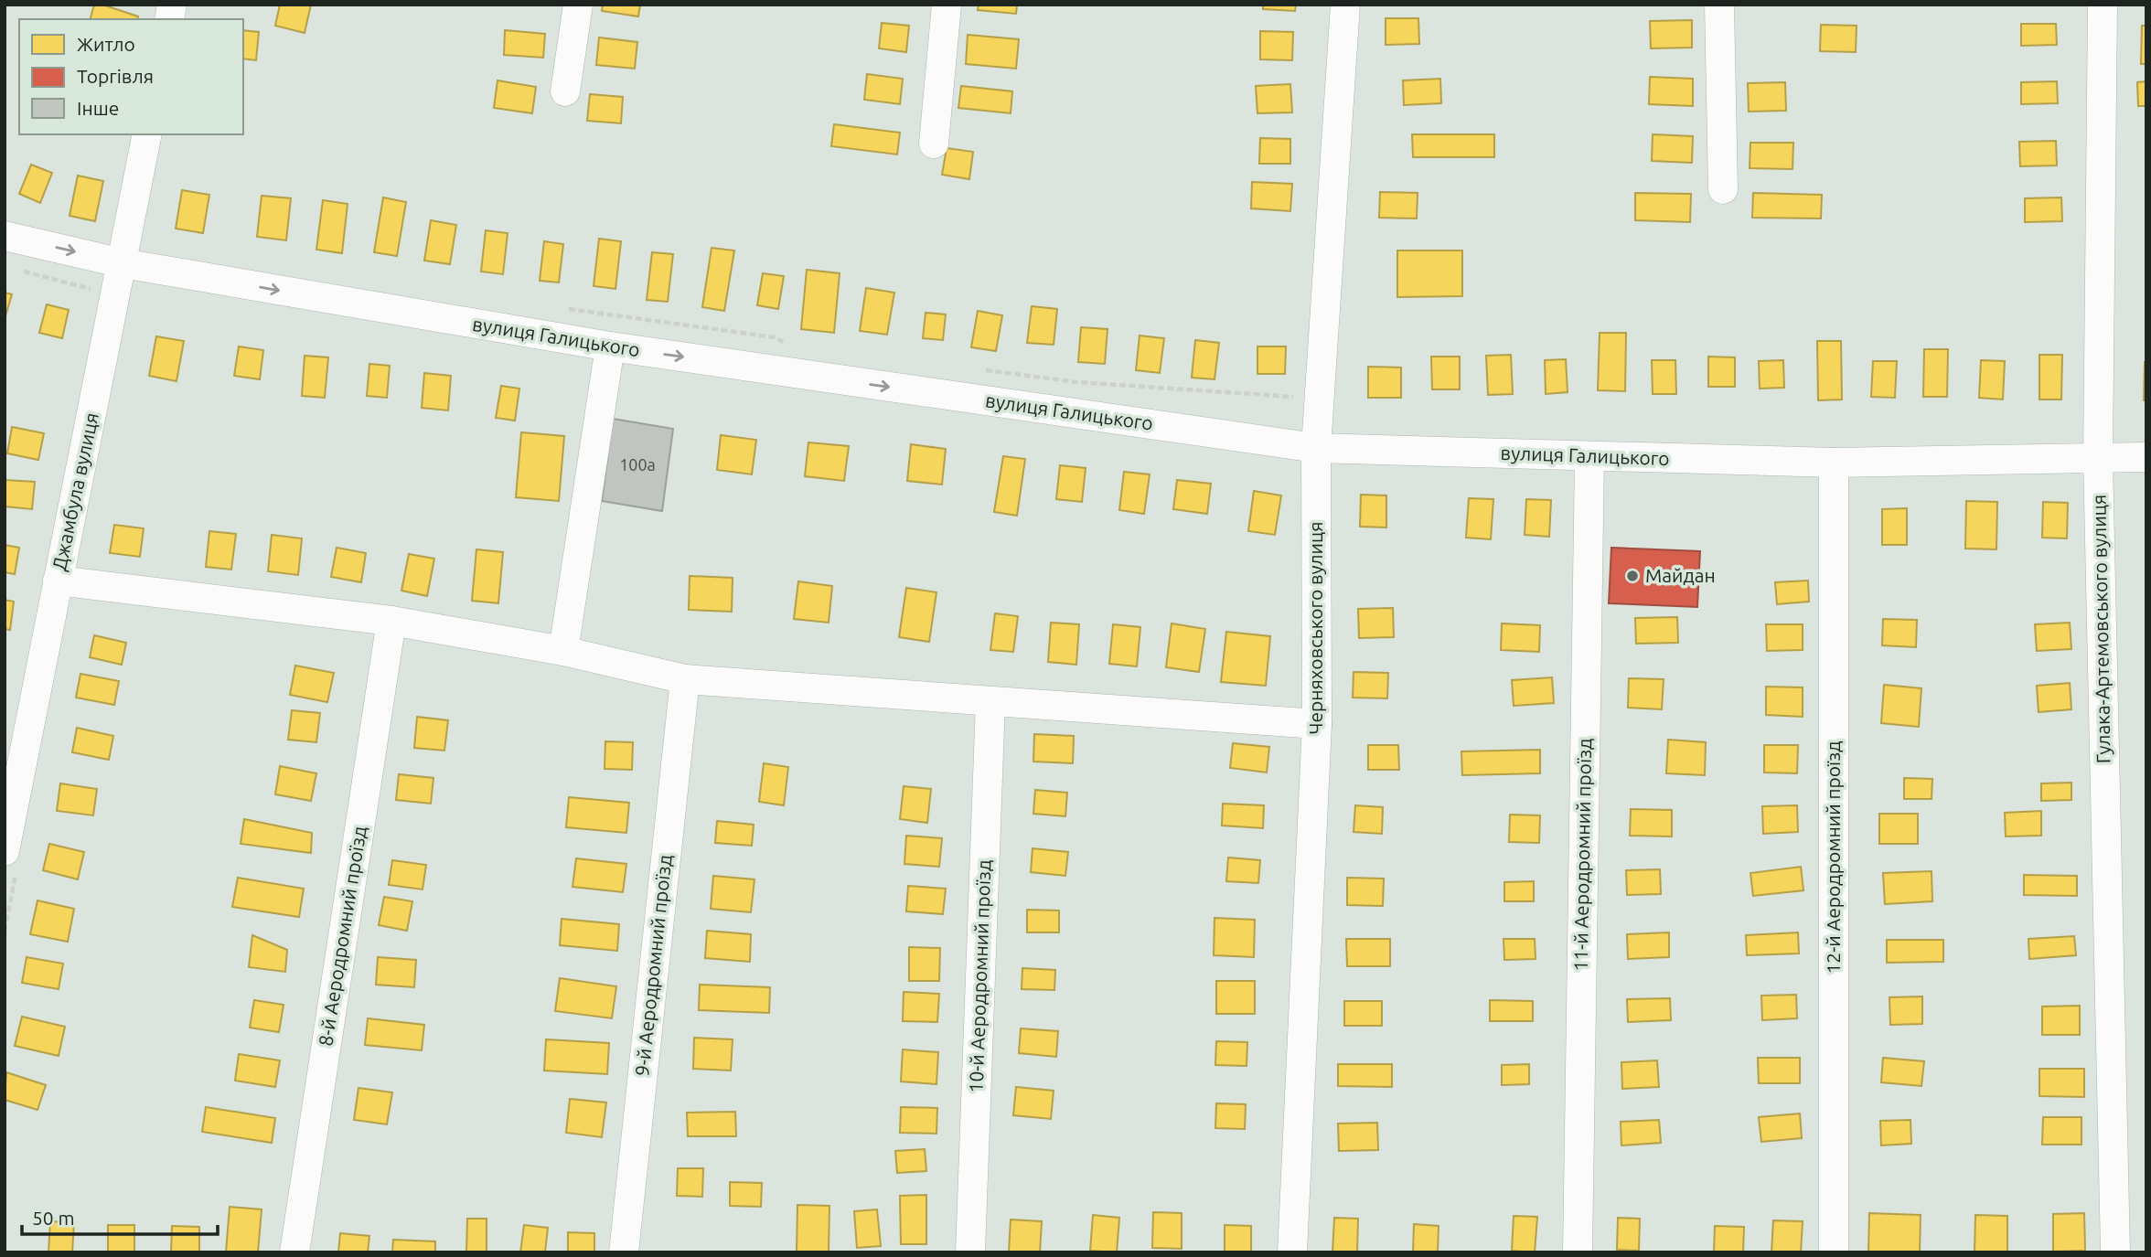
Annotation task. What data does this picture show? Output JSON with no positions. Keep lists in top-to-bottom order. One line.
{"streets":{"street":["вулиця Галицького","Джамбула вулиця","Черняховського вулиця","Гулака-Артемовського вулиця","11-й Аеродромний проїзд","12-й Аеродромний проїзд","8-й Аеродромний проїзд","9-й Аеродромний проїзд","10-й Аеродромний проїзд"]},"crossings":[["вулиця Галицького","Джамбула вулиця"],["вулиця Галицького","Черняховського вулиця"],["вулиця Галицького","Гулака-Артемовського вулиця"],["вулиця Галицького","11-й Аеродромний проїзд"],["вулиця Галицького","12-й Аеродромний проїзд"]],"one_way":["вулиця Галицького"],"places":["Майдан"],"house_numbers":["100а"],"legend":["Житло","Торгівля","Інше"],"scale_bar":"50 m"}
